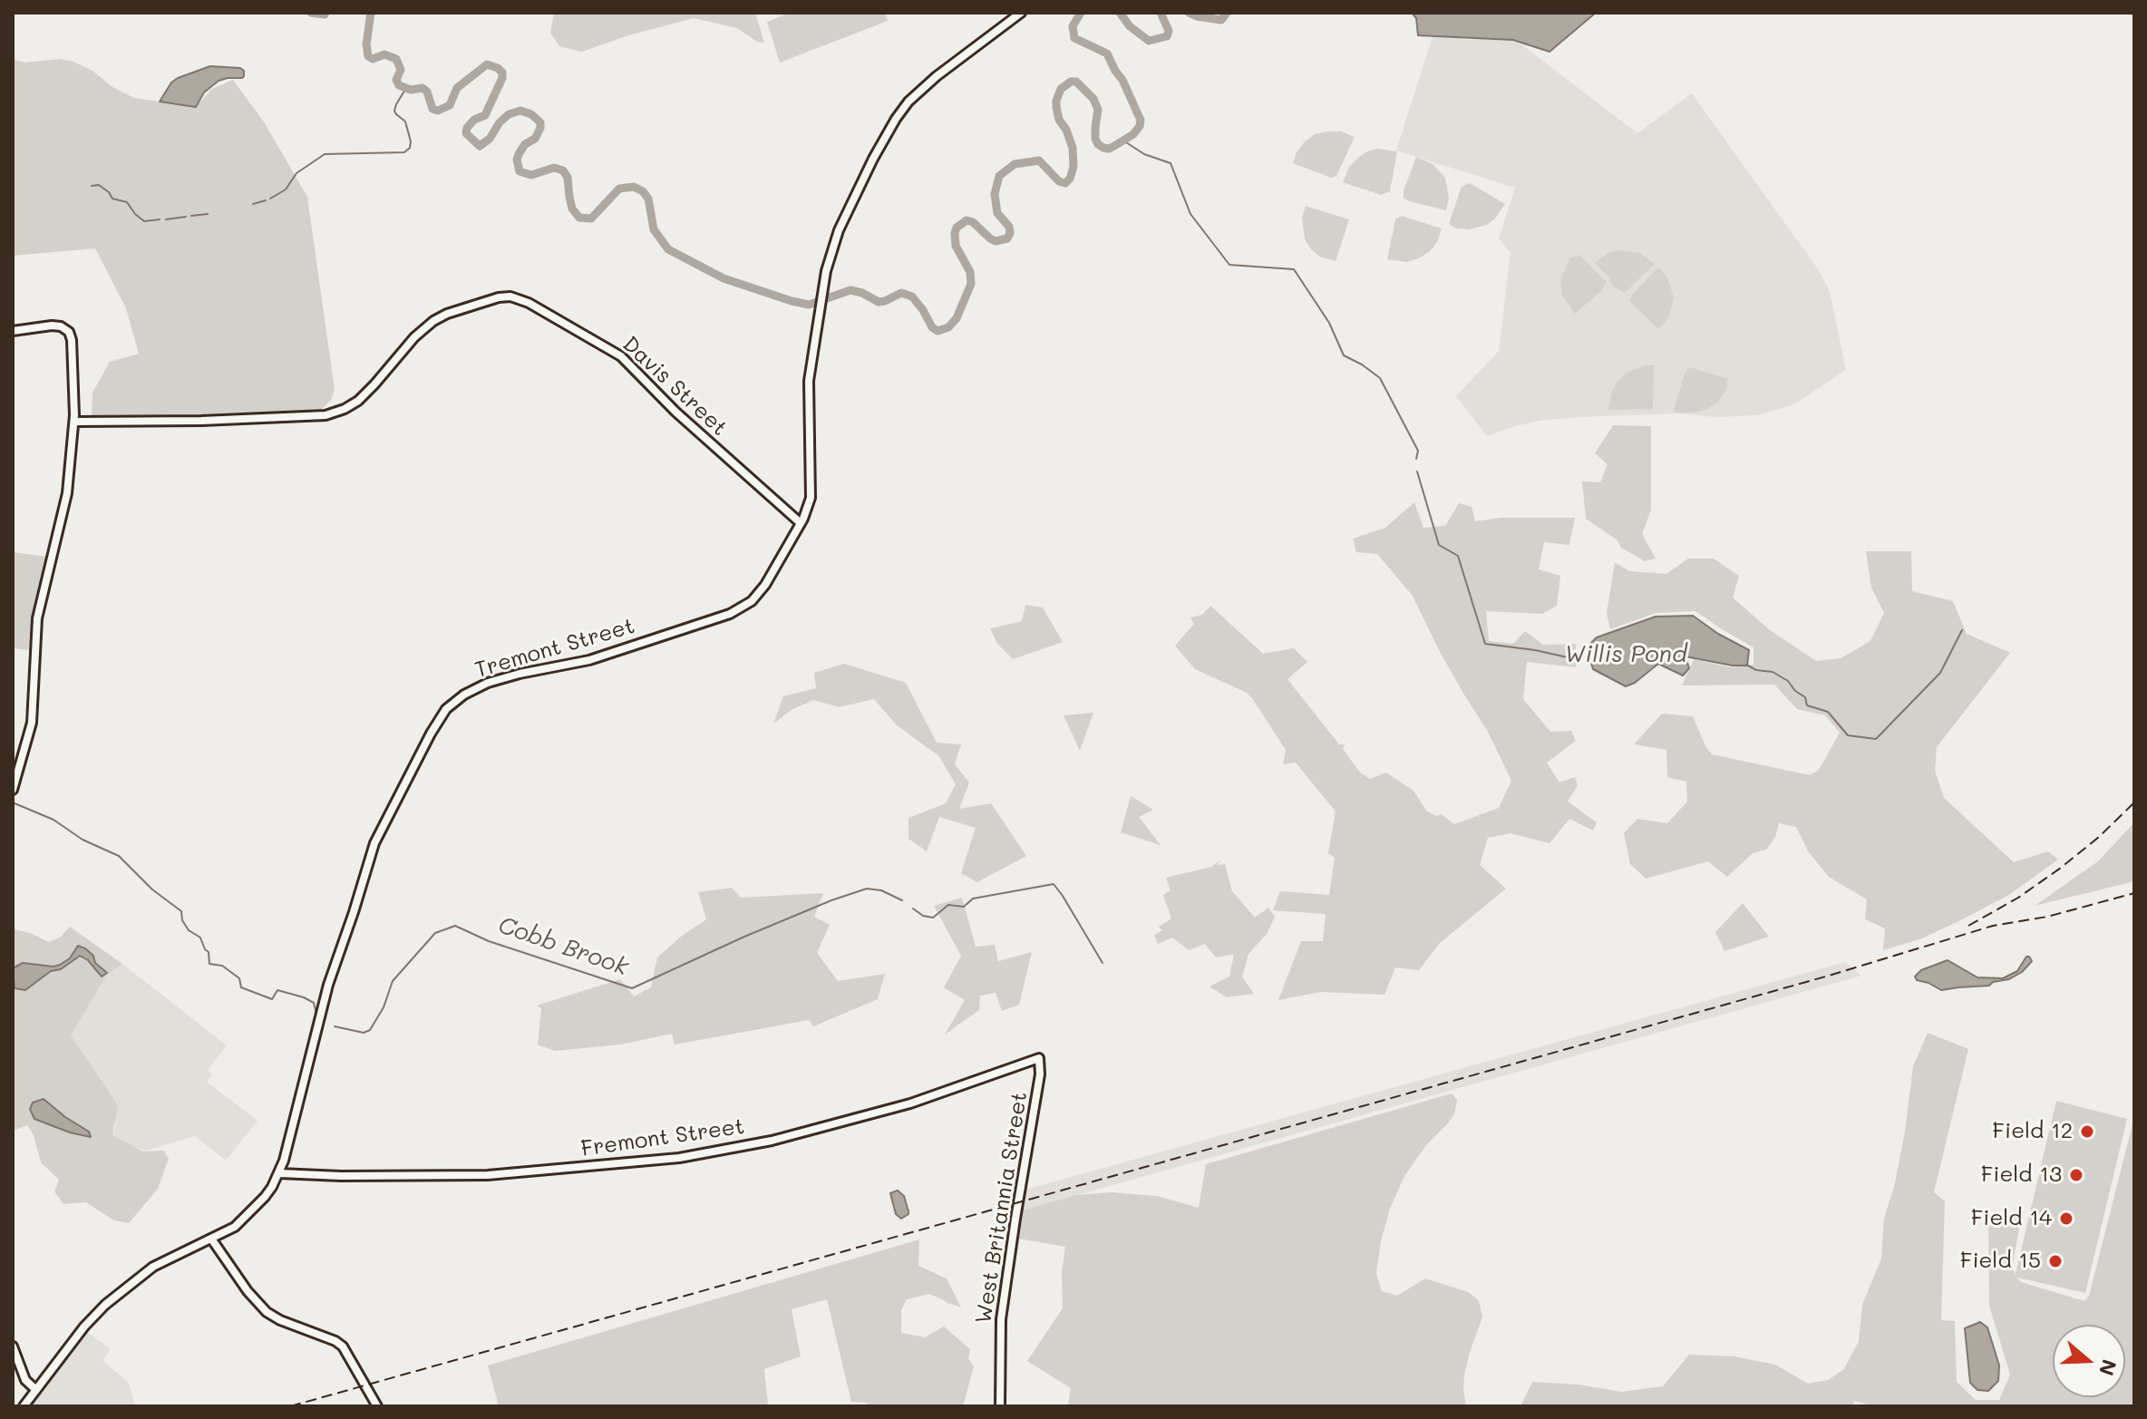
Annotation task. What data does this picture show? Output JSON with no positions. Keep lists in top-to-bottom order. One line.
{"streets":{"street":["Davis Street","Tremont Street","Fremont Street","West Britannia Street"]},"crossings":[["Davis Street","Tremont Street"],["Tremont Street","Fremont Street"],["Fremont Street","West Britannia Street"]],"water":["Willis Pond","Cobb Brook"],"places":["Field 12","Field 13","Field 14","Field 15"],"north":"right"}
